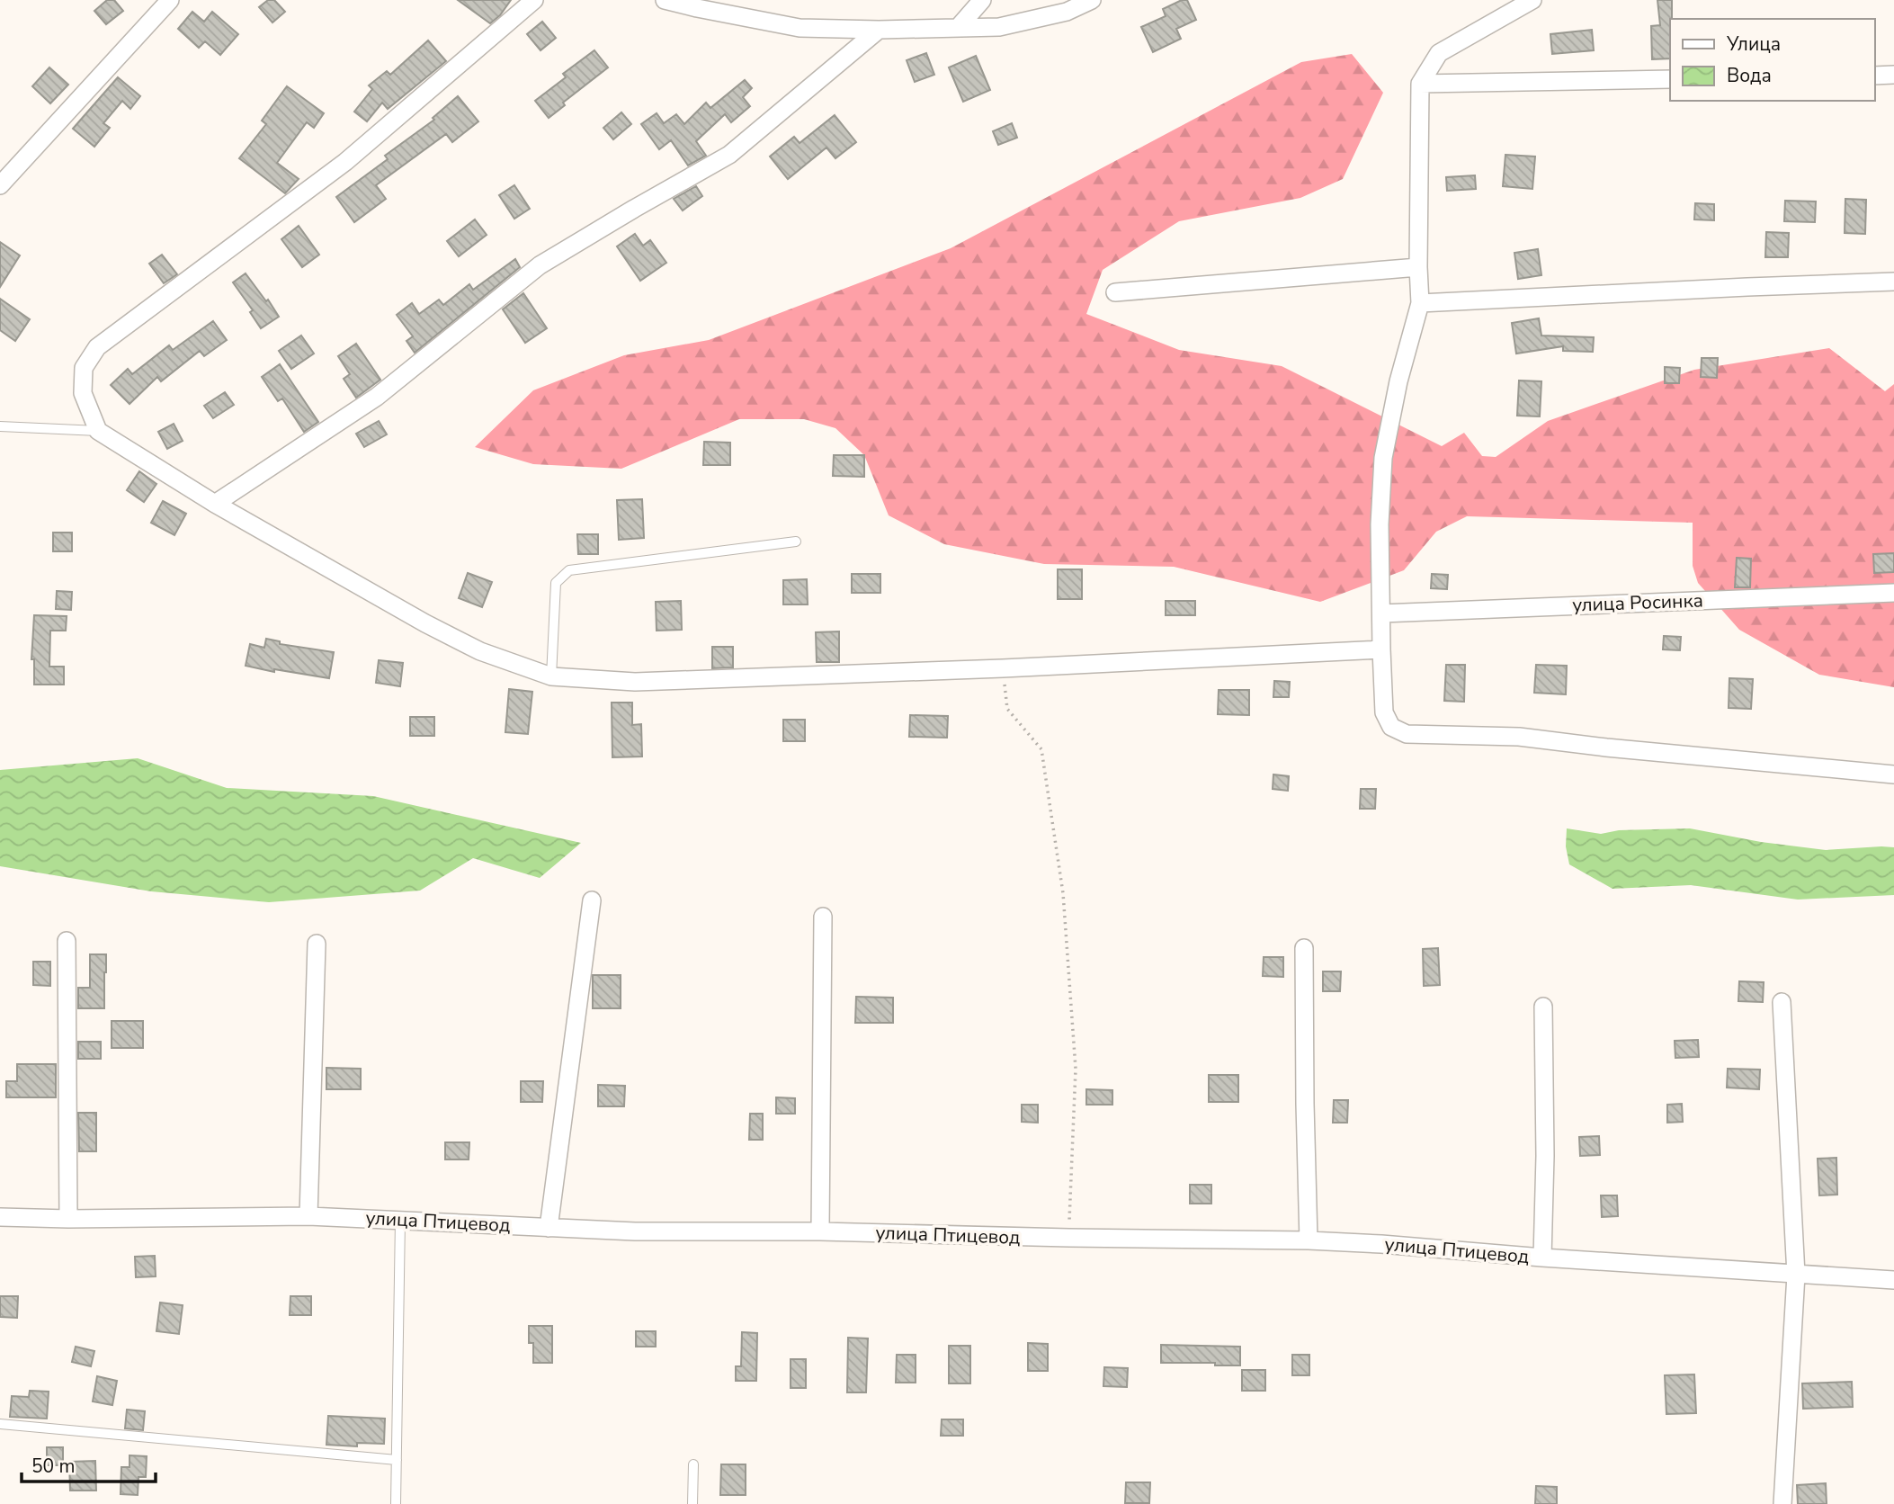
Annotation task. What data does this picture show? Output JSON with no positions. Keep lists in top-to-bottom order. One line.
{"streets":{"street":["улица Росинка","улица Птицевод"]},"legend":["Улица","Вода"],"scale_bar":"50 m"}
